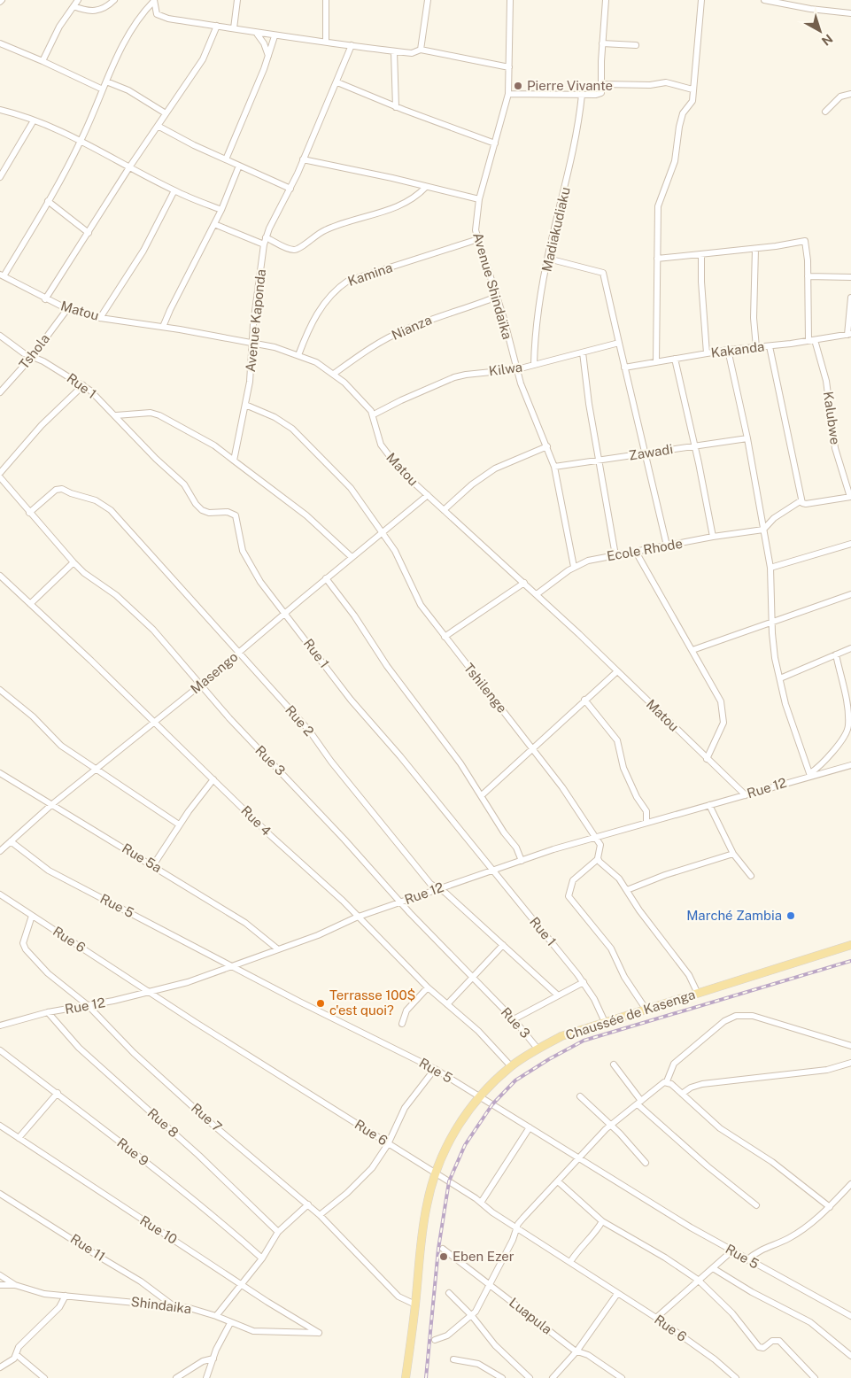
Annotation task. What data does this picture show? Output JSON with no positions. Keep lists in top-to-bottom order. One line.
{"streets":{"main road":["Chaussée de Kasenga"],"street":["Madiakudiaku","Kamina","Avenue Shindaïka","Matou","Avenue Kaponda","Nianza","Kakanda","Tshola","Kilwa","Rue 1","Kalubwe","Zawadi","Ecole Rhode","Masengo","Tshilenge","Rue 2","Rue 3","Rue 12","Rue 4","Rue 5a","Rue 5","Rue 6","Rue 7","Rue 8","Rue 9","Rue 10","Rue 11","Shindaika","Luapula"]},"crossings":[["Madiakudiaku","Kilwa"],["Kamina","Avenue Shindaïka"],["Kamina","Matou"],["Avenue Shindaïka","Nianza"],["Avenue Shindaïka","Kilwa"],["Avenue Shindaïka","Zawadi"],["Avenue Shindaïka","Ecole Rhode"],["Matou","Avenue Kaponda"],["Matou","Nianza"],["Matou","Tshola"],["Matou","Kilwa"],["Matou","Ecole Rhode"],["Matou","Masengo"],["Matou","Rue 12"],["Avenue Kaponda","Tshilenge"],["Kakanda","Kalubwe"],["Tshola","Rue 1"],["Rue 1","Masengo"],["Rue 1","Rue 12"],["Rue 1","Chaussée de Kasenga"],["Masengo","Tshilenge"],["Masengo","Rue 2"],["Masengo","Rue 3"],["Masengo","Rue 4"],["Masengo","Rue 5a"],["Masengo","Rue 5"],["Tshilenge","Rue 12"],["Rue 2","Rue 3"],["Rue 2","Rue 12"],["Rue 3","Rue 12"],["Rue 3","Chaussée de Kasenga"],["Rue 12","Rue 4"],["Rue 12","Rue 5a"],["Rue 12","Rue 5"],["Rue 12","Rue 6"],["Rue 12","Rue 7"],["Rue 12","Rue 8"],["Rue 4","Chaussée de Kasenga"],["Rue 5","Chaussée de Kasenga"],["Rue 6","Chaussée de Kasenga"],["Rue 6","Rue 7"],["Chaussée de Kasenga","Rue 7"],["Rue 10","Shindaika"],["Rue 11","Shindaika"]],"places":["Pierre Vivante","Marché Zambia","Terrasse 100$ c'est quoi?","Eben Ezer"],"north":"bottom right"}
